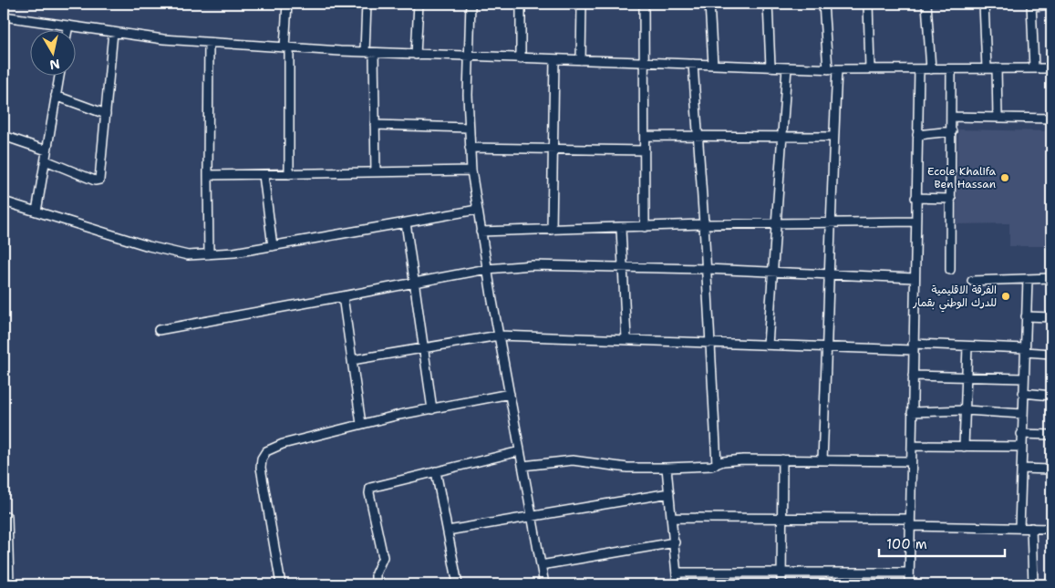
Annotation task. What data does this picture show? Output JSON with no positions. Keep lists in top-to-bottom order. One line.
{"places":["Ecole Khalifa Ben Hassan","الفرقة الاقليمية للدرك الوطني بقمار"],"scale_bar":"100 m","north":"bottom"}
